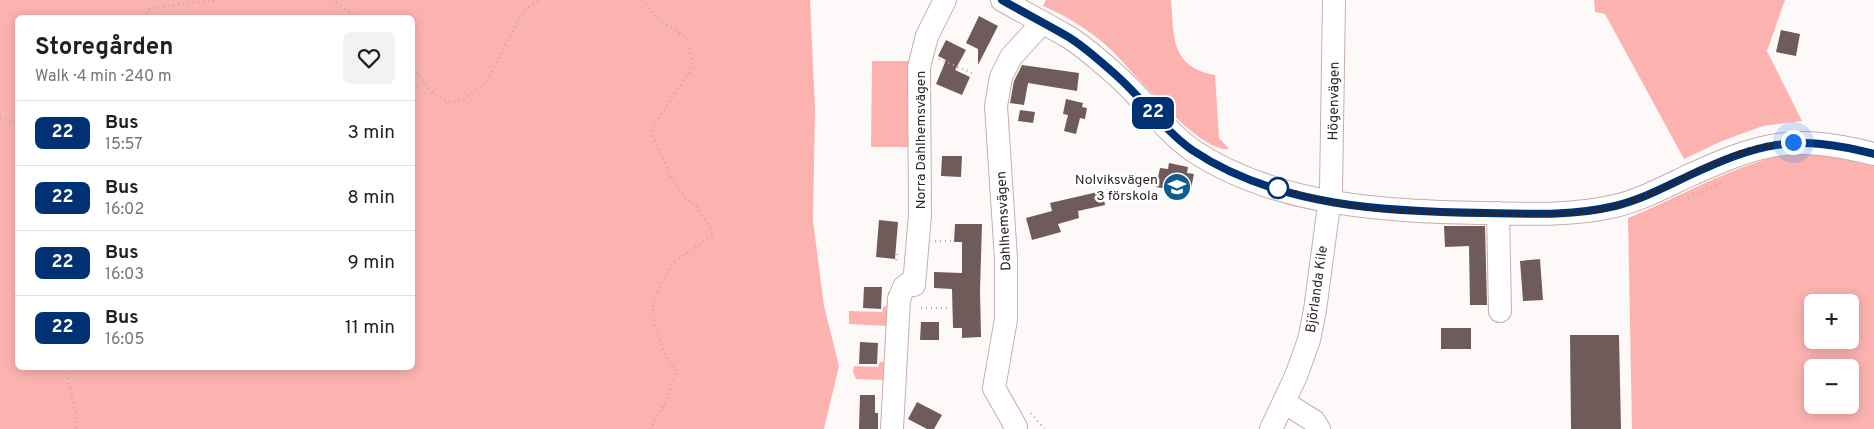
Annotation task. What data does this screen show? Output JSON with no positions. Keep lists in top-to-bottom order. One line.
{"streets":{"street":["Högenvägen","Norra Dahlhemsvägen","Dahlhemsvägen","Björlanda Kile"]},"crossings":[["Högenvägen","Björlanda Kile"]],"places":{"school or university":["Nolviksvägen 3 förskola"]},"lines":["bus line 22"],"page":{"on_map":"22","heading":["Storegården","Walk · 4 min · 240 m"],"list":[{"mark":"22","name":"Bus","note":"15:57","value":"3 min"},{"mark":"22","name":"Bus","note":"16:02","value":"8 min"},{"mark":"22","name":"Bus","note":"16:03","value":"9 min"},{"mark":"22","name":"Bus","note":"16:05","value":"11 min"}],"map_buttons":["+","−"]}}
